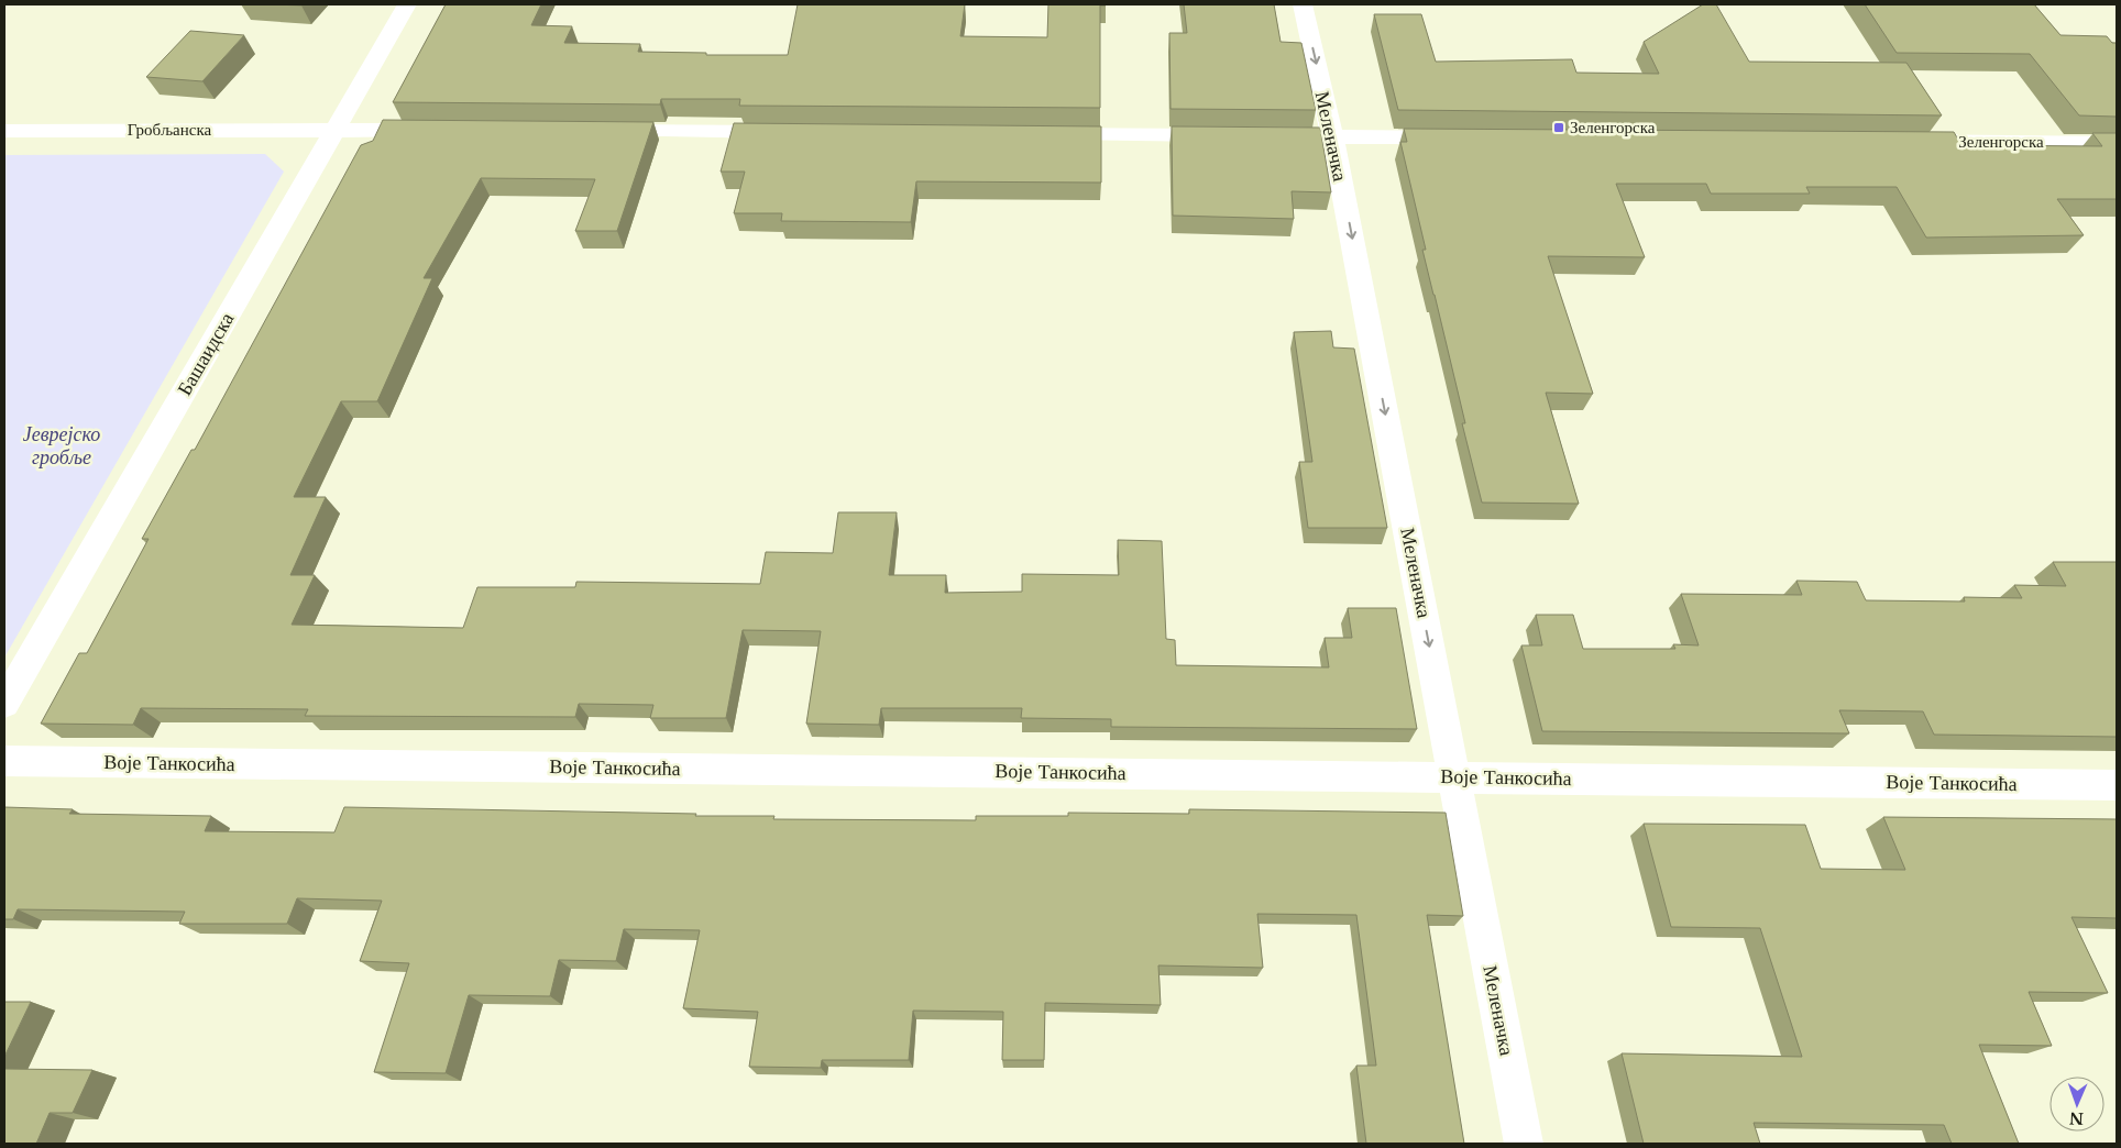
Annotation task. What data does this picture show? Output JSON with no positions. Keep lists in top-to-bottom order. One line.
{"streets":{"street":["Гробљанска","Меленачка","Зеленгорска","Башаидска","Воје Танкосића"]},"crossings":[["Гробљанска","Башаидска"],["Меленачка","Воје Танкосића"]],"one_way":["Меленачка"],"parks":["Јеврејско гробље"],"places":{"transit":["Зеленгорска"]},"north":"bottom"}
